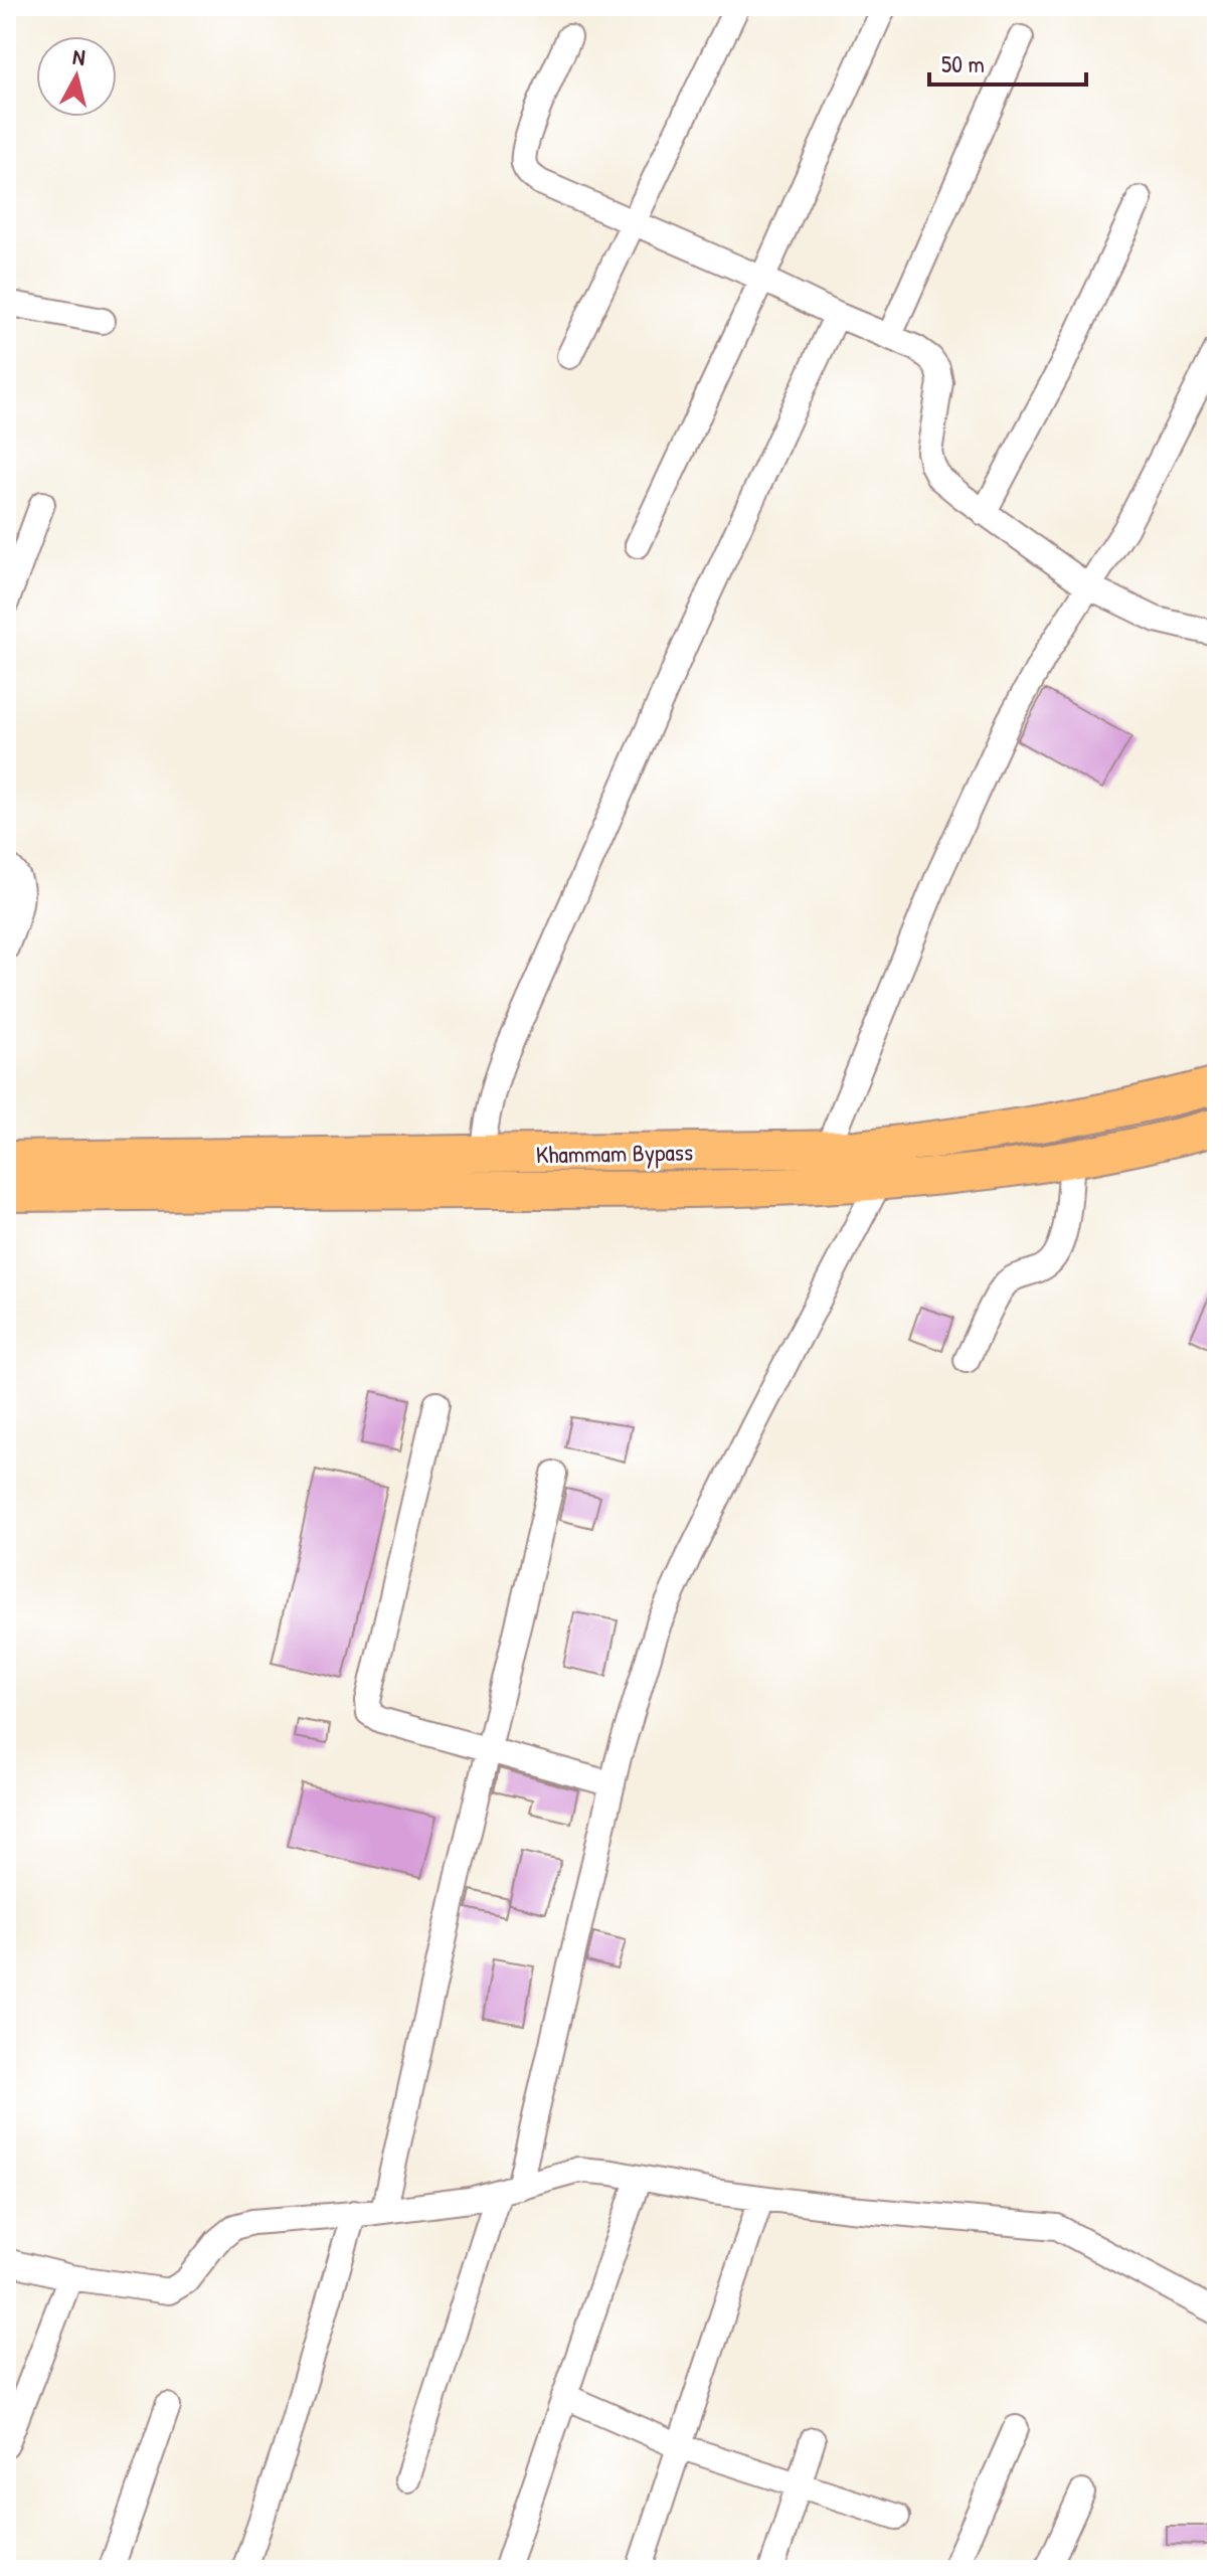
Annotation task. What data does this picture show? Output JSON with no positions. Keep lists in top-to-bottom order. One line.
{"streets":{"highway":["Khammam Bypass"]},"scale_bar":"50 m","north":"top"}
